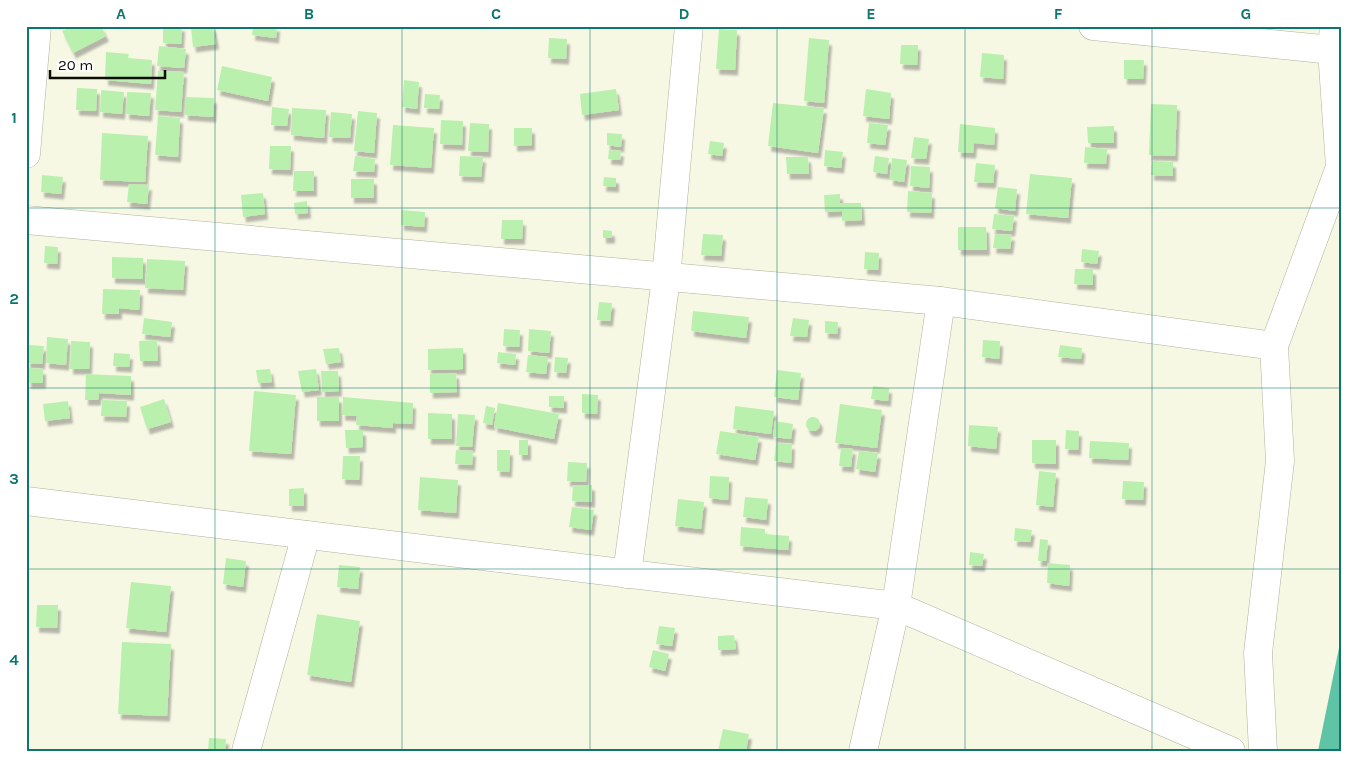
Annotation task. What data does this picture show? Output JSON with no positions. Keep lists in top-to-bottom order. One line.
{"scale_bar":"20 m","grid":{"columns":["A","B","C","D","E","F","G"],"rows":["1","2","3","4"]}}
